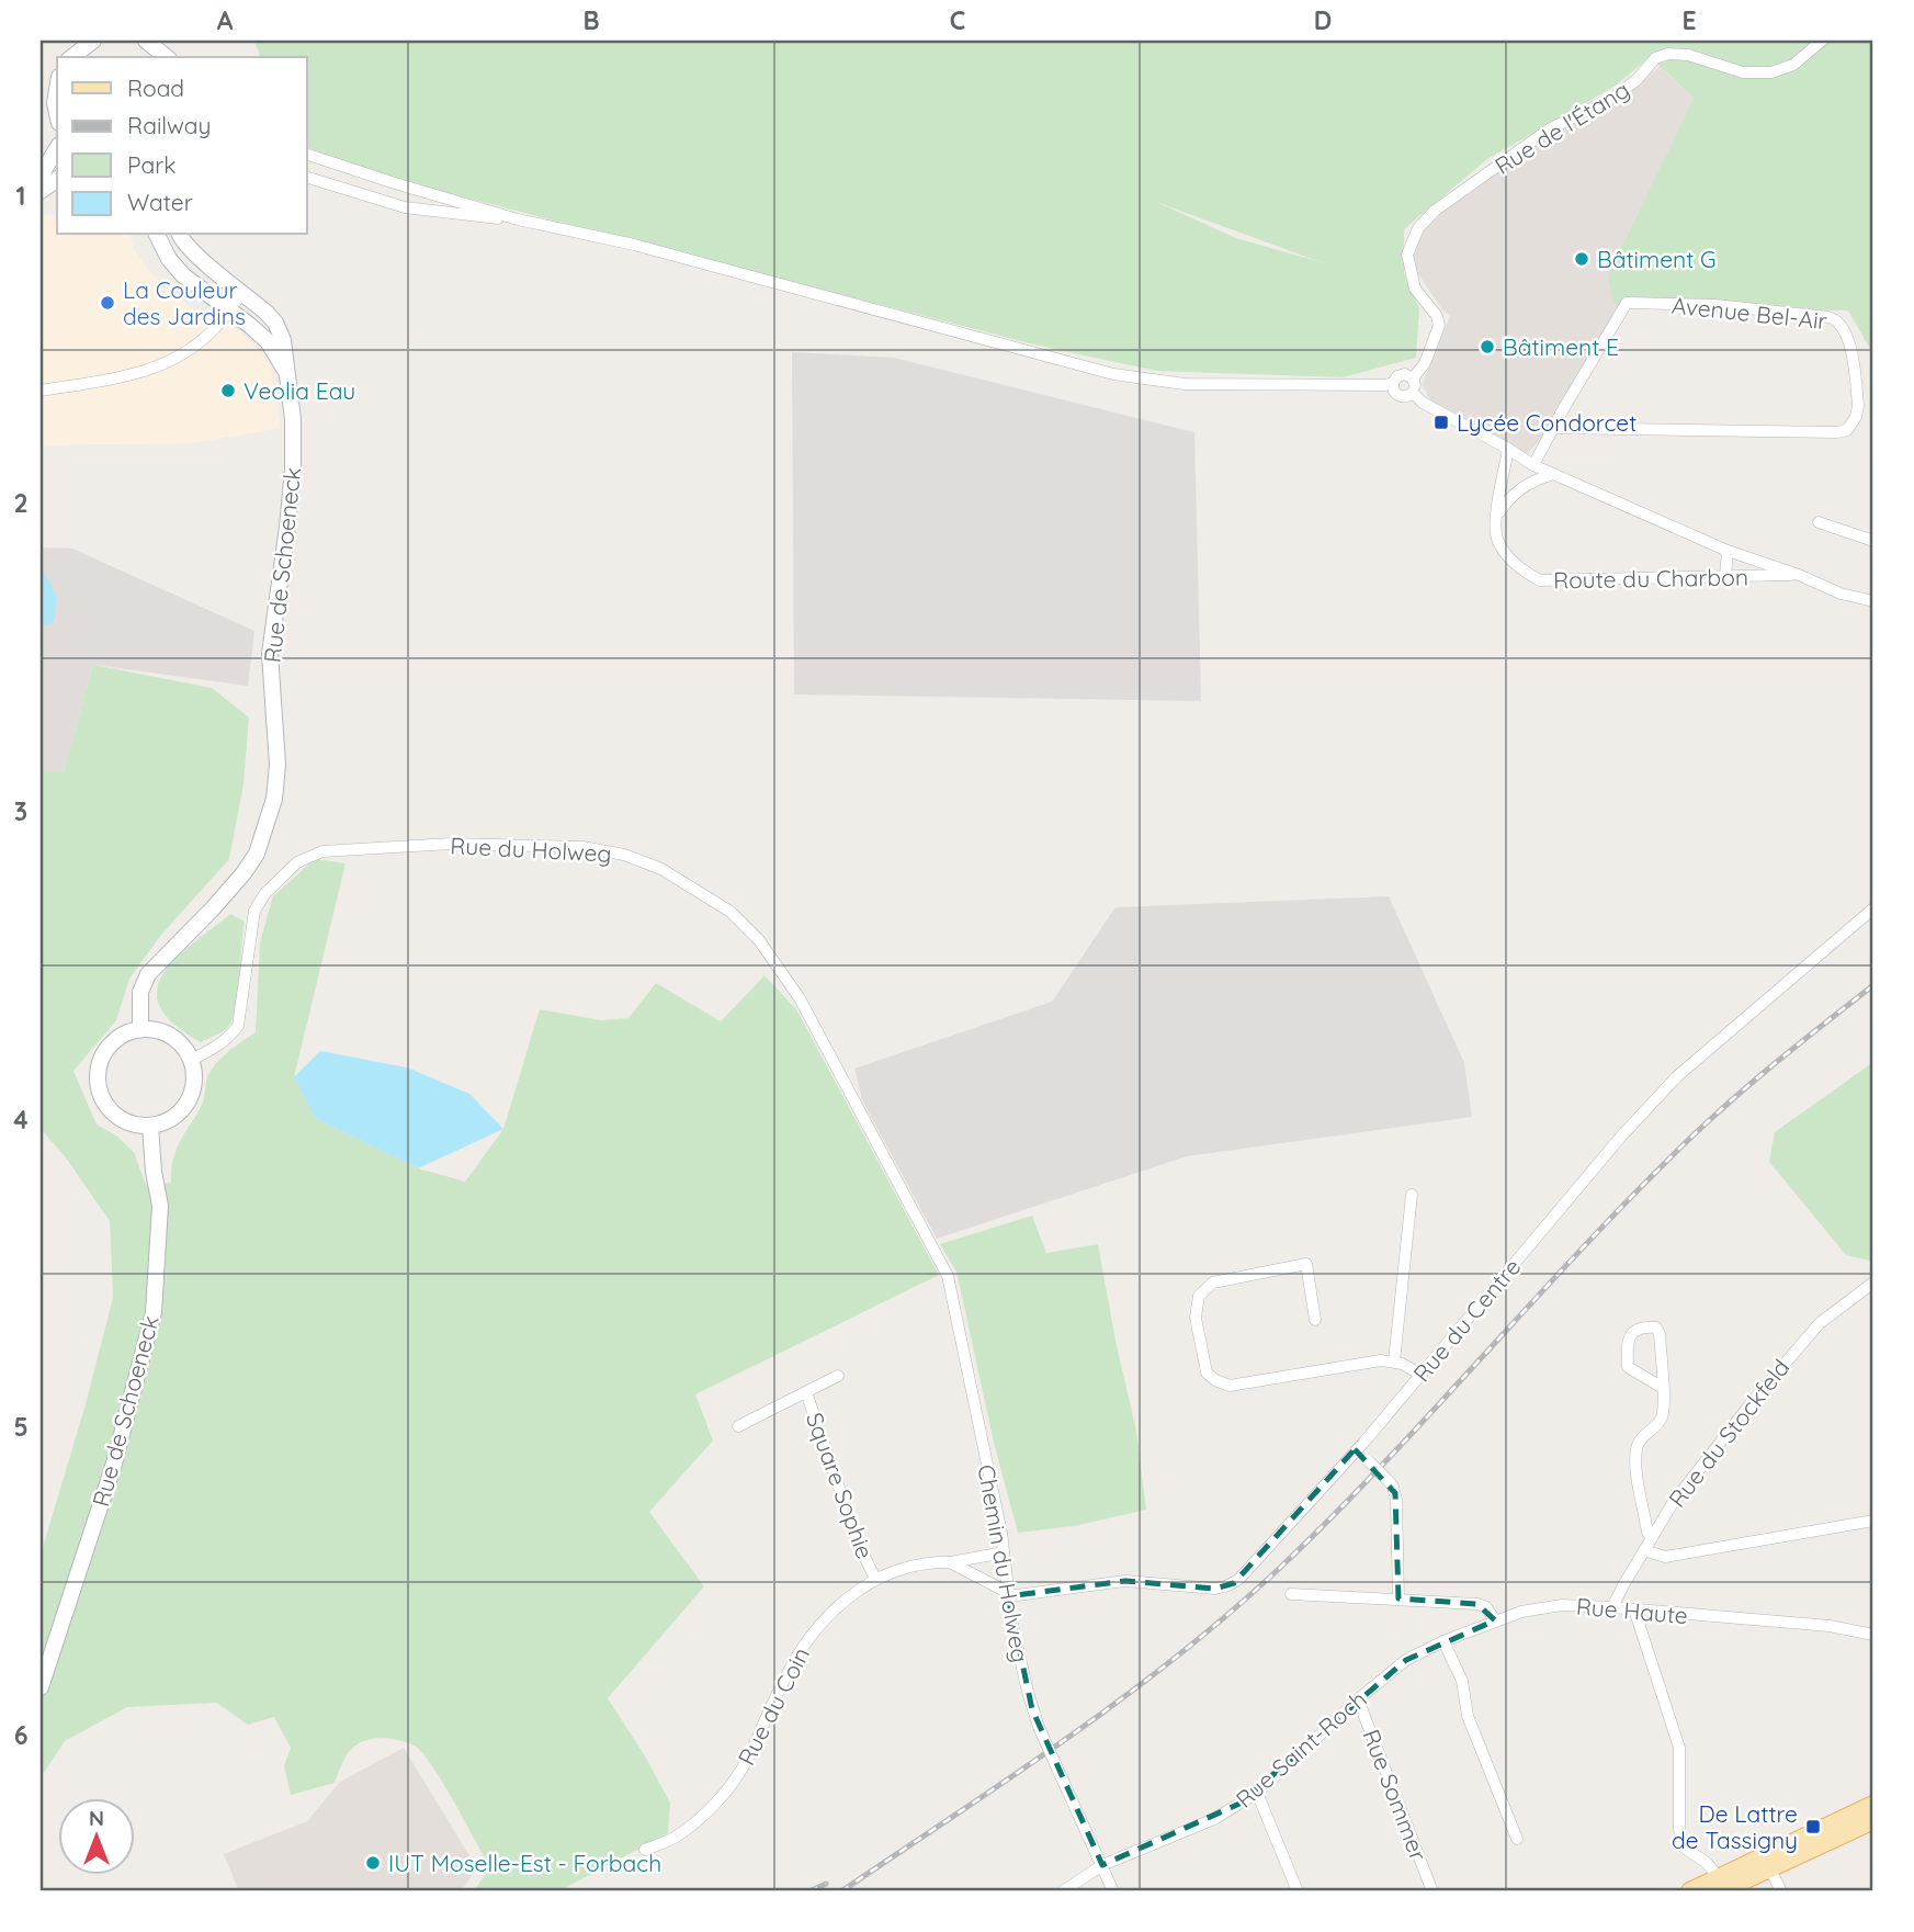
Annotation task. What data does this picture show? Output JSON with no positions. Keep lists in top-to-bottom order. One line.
{"streets":{"main road":["Rue de Schoeneck"],"street":["Rue de l'Étang","Avenue Bel-Air","Route du Charbon","Rue du Holweg","Rue du Centre","Rue du Stockfeld","Square Sophie","Chemin du Holweg","Rue Haute","Rue du Coin","Rue Saint-Roch","Rue Sommer"]},"crossings":[["Rue de l'Étang","Route du Charbon"],["Avenue Bel-Air","Route du Charbon"],["Rue de Schoeneck","Rue du Holweg"],["Rue du Holweg","Chemin du Holweg"],["Rue du Centre","Chemin du Holweg"],["Rue du Stockfeld","Rue Haute"],["Square Sophie","Rue du Coin"],["Chemin du Holweg","Rue du Coin"],["Chemin du Holweg","Rue Saint-Roch"],["Rue Haute","Rue Saint-Roch"],["Rue Saint-Roch","Rue Sommer"]],"places":{"other":["Bâtiment G","La Couleur des Jardins","Bâtiment E","Veolia Eau","IUT Moselle-Est - Forbach"],"transit":["Lycée Condorcet","De Lattre de Tassigny"]},"legend":["Road","Railway","Park","Water"],"north":"top","grid":{"columns":["A","B","C","D","E"],"rows":["1","2","3","4","5","6"]}}
